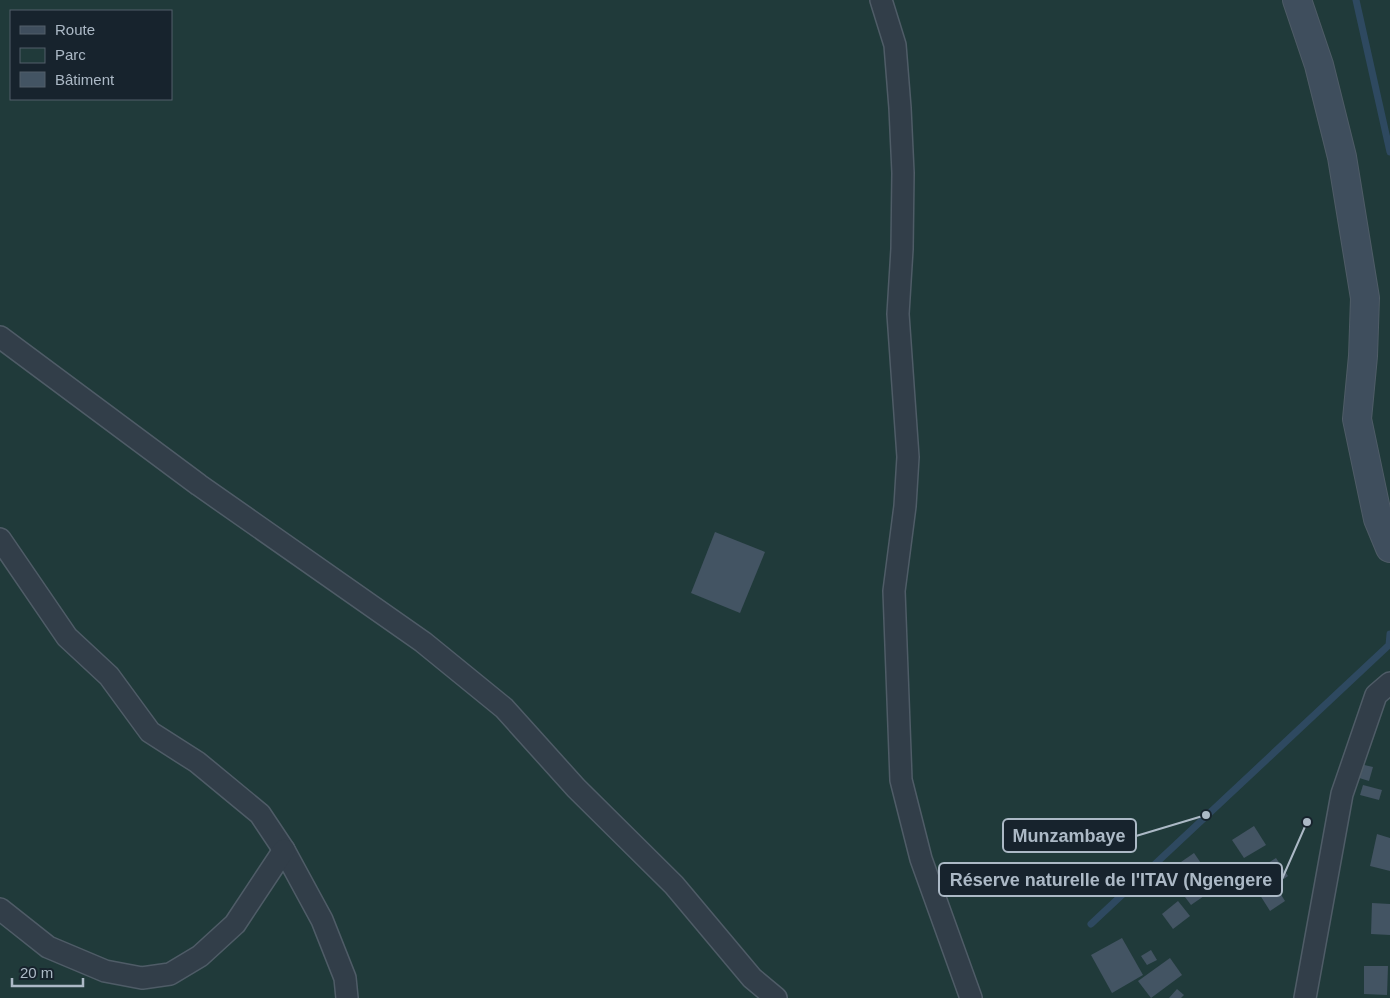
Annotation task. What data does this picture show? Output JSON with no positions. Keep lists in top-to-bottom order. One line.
{"places":["Munzambaye","Réserve naturelle de l'ITAV (Ngengere"],"legend":["Route","Parc","Bâtiment"],"scale_bar":"20 m"}
